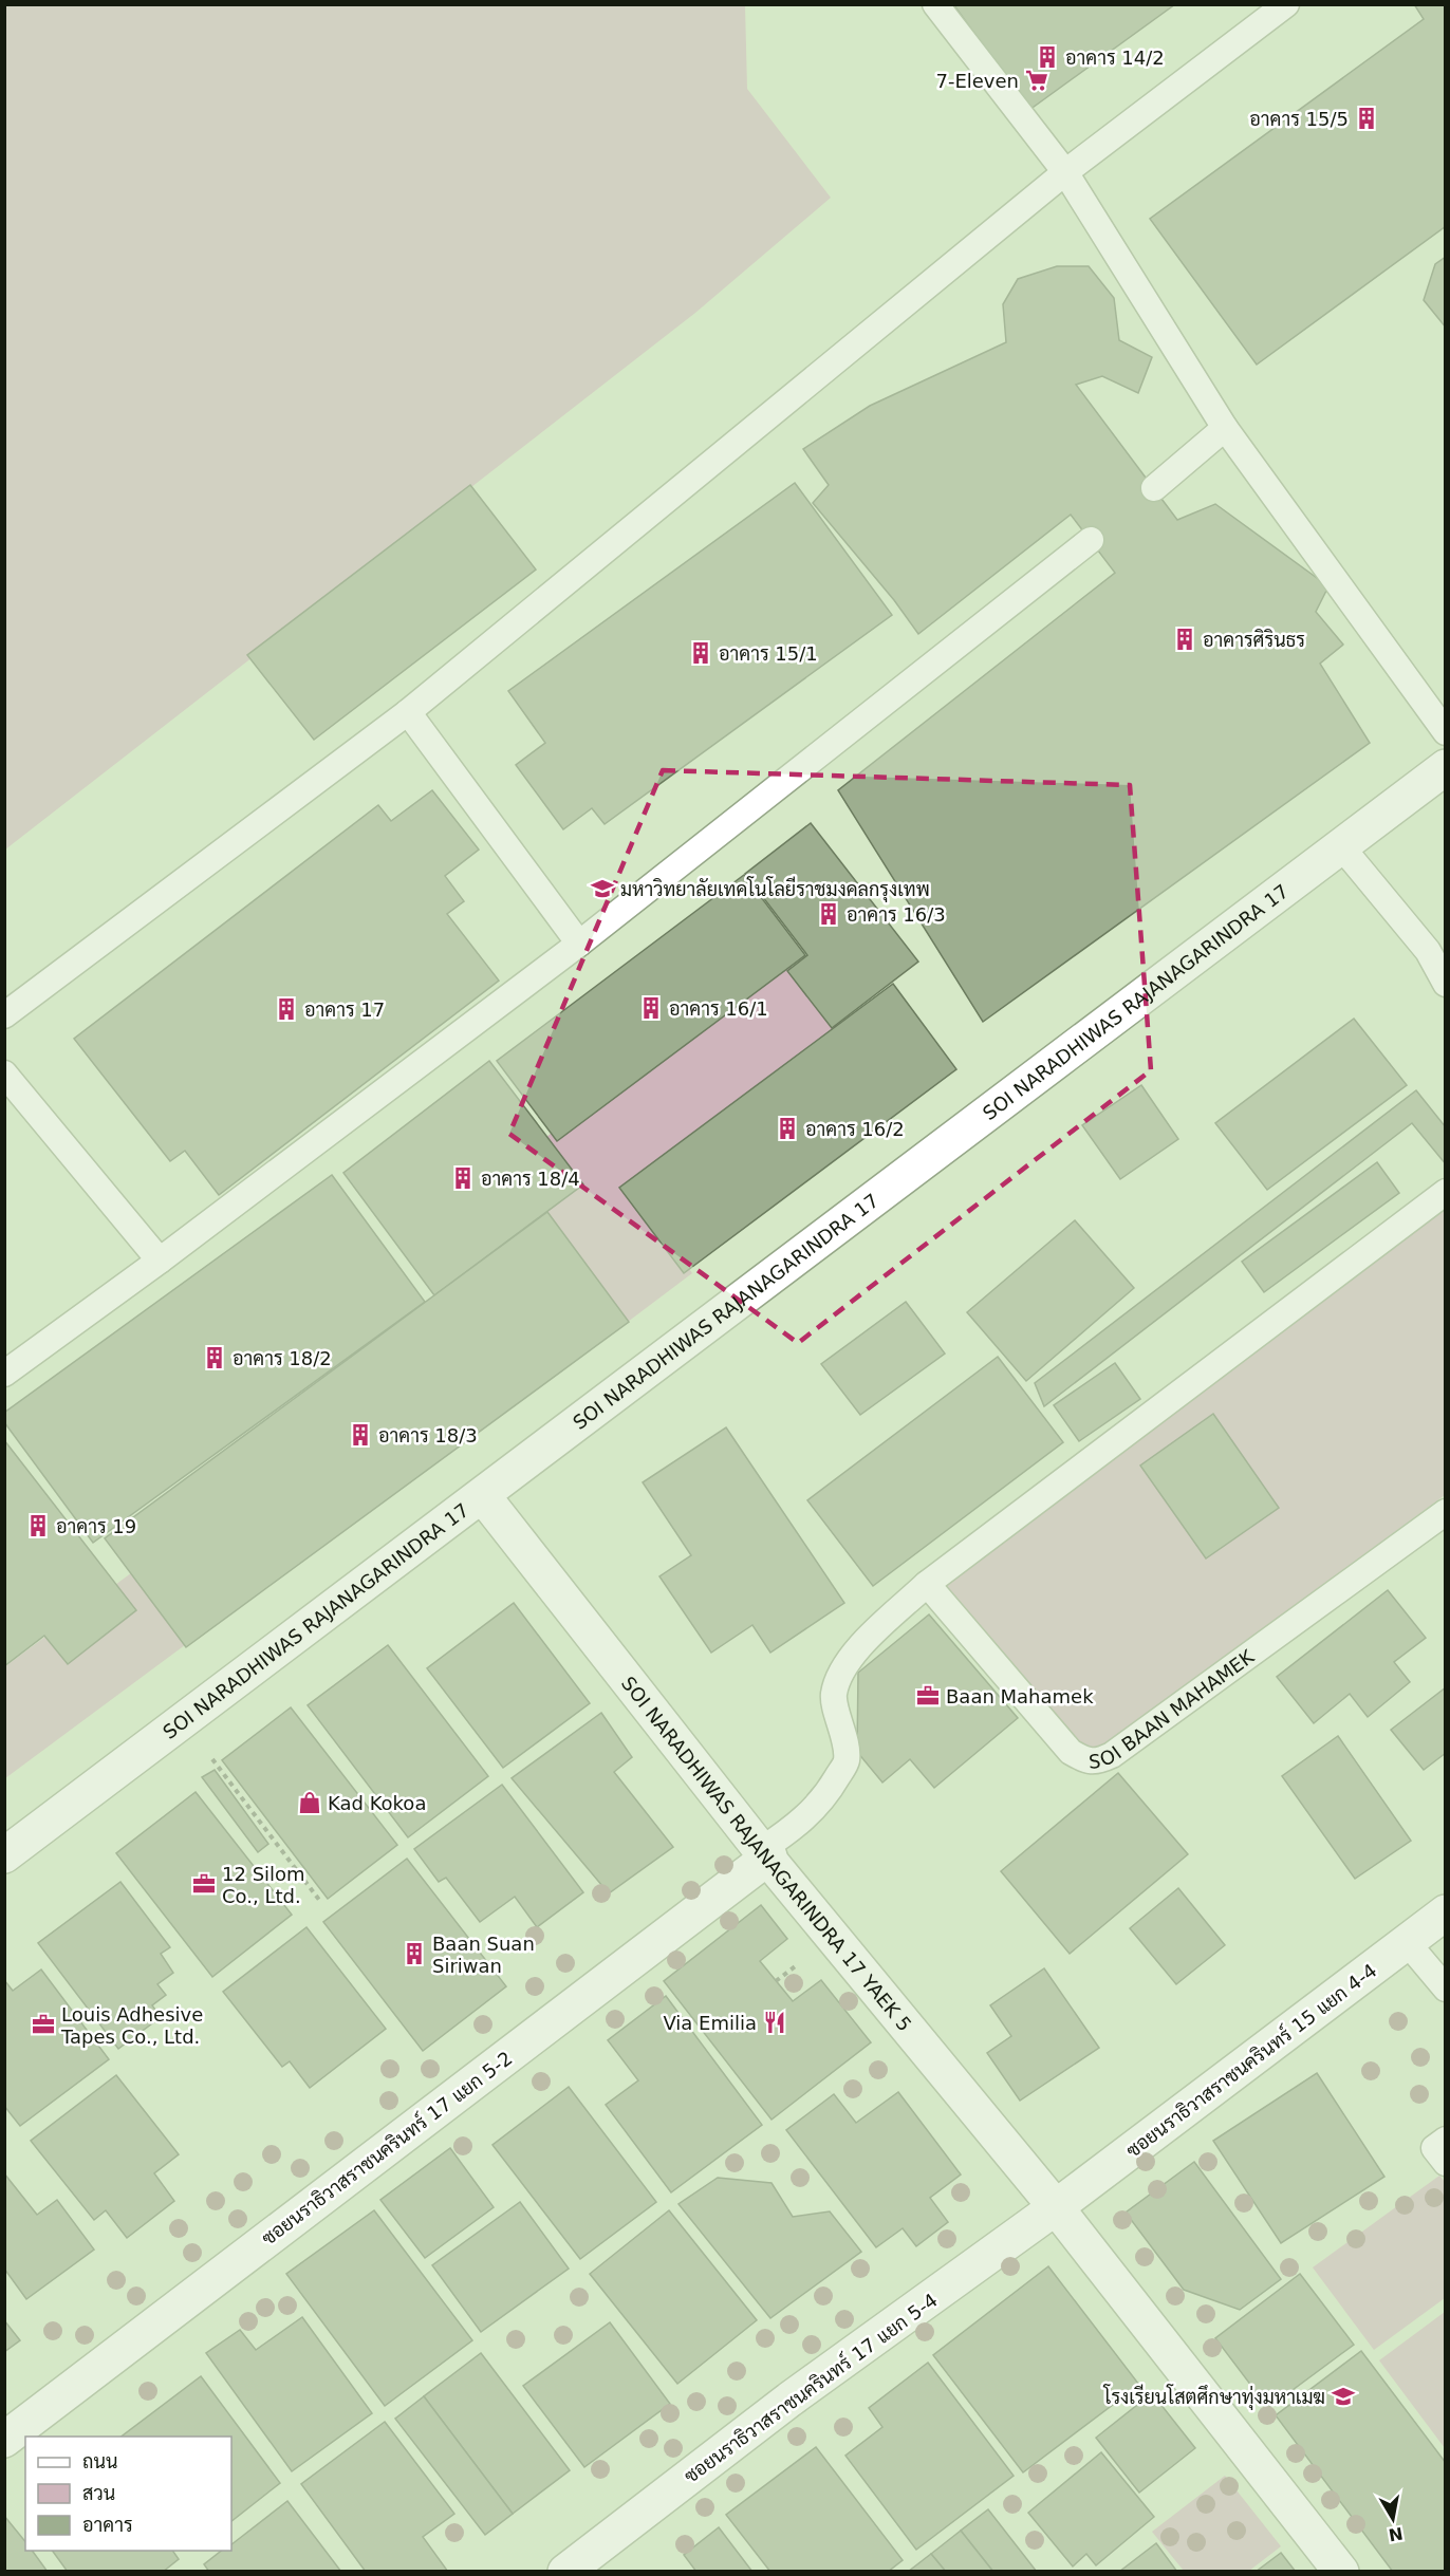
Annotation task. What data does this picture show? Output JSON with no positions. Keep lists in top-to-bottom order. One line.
{"streets":{"street":["SOI NARADHIWAS RAJANAGARINDRA 17","SOI NARADHIWAS RAJANAGARINDRA 17 YAEK 5","ซอยนราธิวาสราชนครินทร์ 15 แยก 4-4","ซอยนราธิวาสราชนครินทร์ 17 แยก 5-2","ซอยนราธิวาสราชนครินทร์ 17 แยก 5-4"],"lane":["SOI BAAN MAHAMEK"]},"crossings":[["SOI NARADHIWAS RAJANAGARINDRA 17","SOI NARADHIWAS RAJANAGARINDRA 17 YAEK 5"],["SOI NARADHIWAS RAJANAGARINDRA 17 YAEK 5","ซอยนราธิวาสราชนครินทร์ 15 แยก 4-4"],["SOI NARADHIWAS RAJANAGARINDRA 17 YAEK 5","ซอยนราธิวาสราชนครินทร์ 17 แยก 5-2"],["SOI NARADHIWAS RAJANAGARINDRA 17 YAEK 5","ซอยนราธิวาสราชนครินทร์ 17 แยก 5-4"],["ซอยนราธิวาสราชนครินทร์ 15 แยก 4-4","ซอยนราธิวาสราชนครินทร์ 17 แยก 5-4"]],"places":{"building":["อาคาร 14/2","อาคาร 15/5","อาคารศิรินธร","อาคาร 15/1","อาคาร 16/3","อาคาร 16/1","อาคาร 17","อาคาร 16/2","อาคาร 18/4","อาคาร 18/2","อาคาร 18/3","อาคาร 19","Baan Suan Siriwan"],"supermarket":["7-Eleven"],"school or university":["มหาวิทยาลัยเทคโนโลยีราชมงคลกรุงเทพ","โรงเรียนโสตศึกษาทุ่งมหาเมฆ"],"office":["Baan Mahamek","12 Silom Co., Ltd.","Louis Adhesive Tapes Co., Ltd."],"shop":["Kad Kokoa"],"restaurant":["Via Emilia"]},"legend":["ถนน","สวน","อาคาร"],"north":"bottom"}
